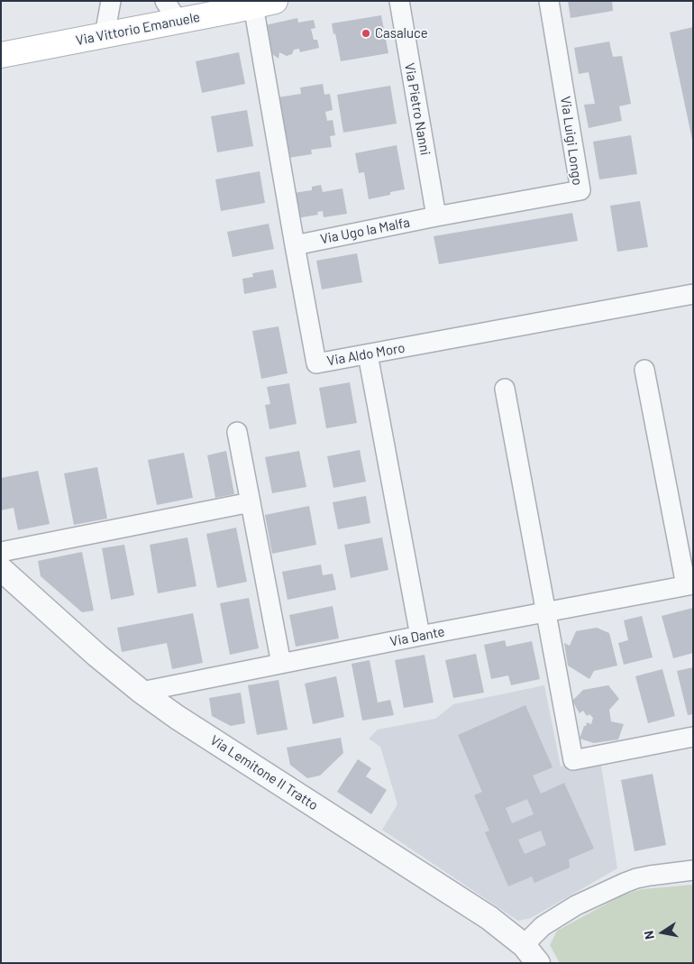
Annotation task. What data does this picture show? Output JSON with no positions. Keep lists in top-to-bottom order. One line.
{"streets":{"main road":["Via Vittorio Emanuele"],"street":["Via Pietro Nanni","Via Luigi Longo","Via Ugo la Malfa","Via Aldo Moro","Via Dante","Via Lemitone II Tratto"]},"crossings":[["Via Vittorio Emanuele","Via Aldo Moro"],["Via Pietro Nanni","Via Luigi Longo"],["Via Pietro Nanni","Via Ugo la Malfa"],["Via Luigi Longo","Via Ugo la Malfa"],["Via Ugo la Malfa","Via Aldo Moro"],["Via Dante","Via Lemitone II Tratto"]],"places":["Casaluce"],"north":"left"}
